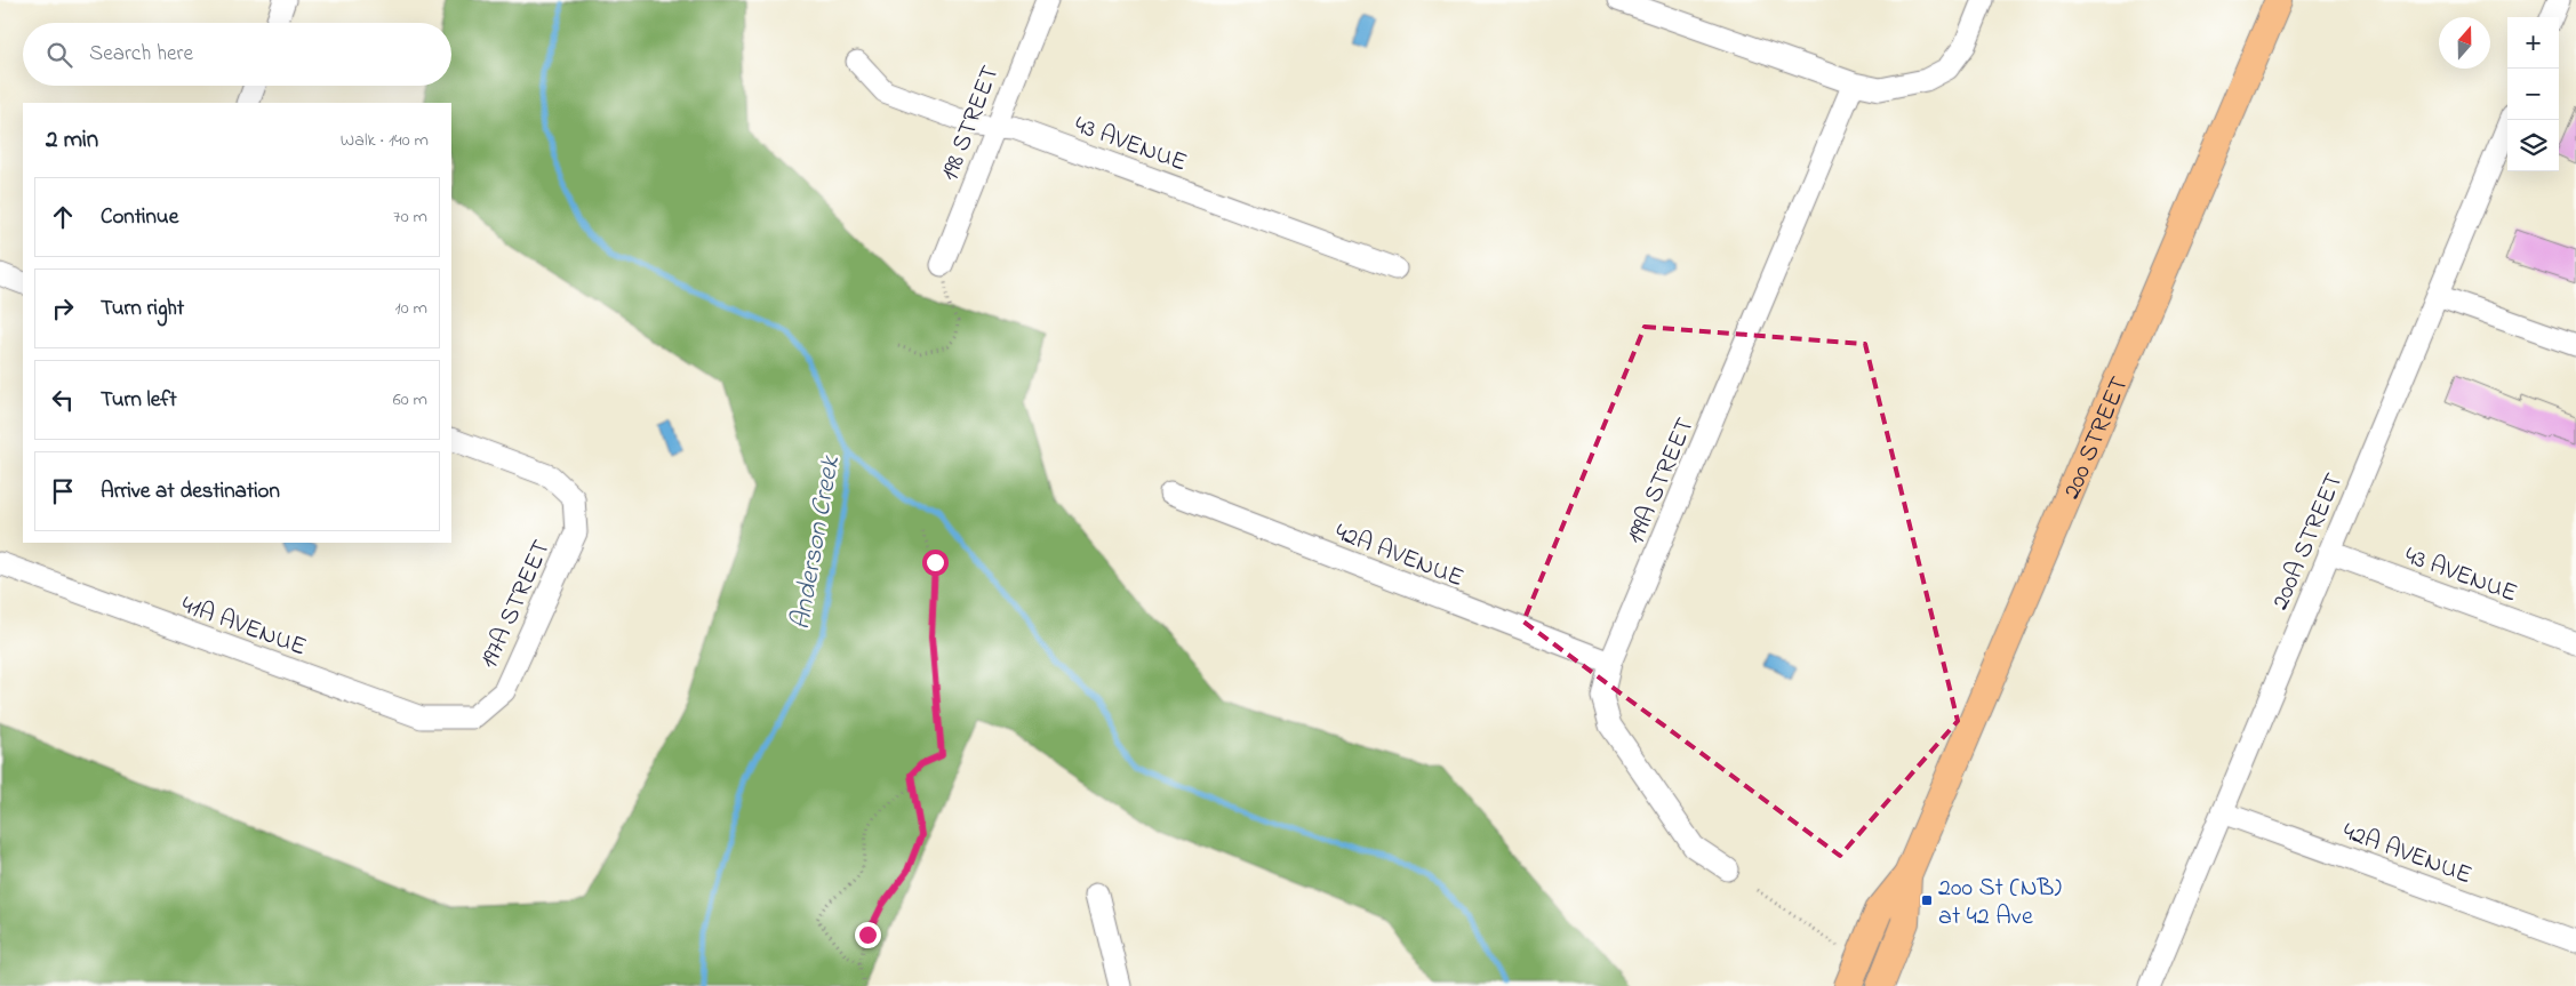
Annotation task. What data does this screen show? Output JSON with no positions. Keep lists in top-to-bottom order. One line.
{"streets":{"main road":["200 STREET"],"street":["198 STREET","43 AVENUE","199A STREET","200A STREET","42A AVENUE","197A STREET","41A AVENUE"]},"crossings":[["198 STREET","43 AVENUE"],["43 AVENUE","200A STREET"],["199A STREET","42A AVENUE"],["200A STREET","42A AVENUE"],["197A STREET","41A AVENUE"]],"water":["Anderson Creek"],"places":{"transit":["200 St (NB) at 42 Ave"]},"north":"top","page":{"map_buttons":["+","−"],"search":"Search here","heading":["2 min","Walk · 140 m"],"list":[["Continue","70 m"],["Turn right","10 m"],["Turn left","60 m"],"Arrive at destination"]}}
